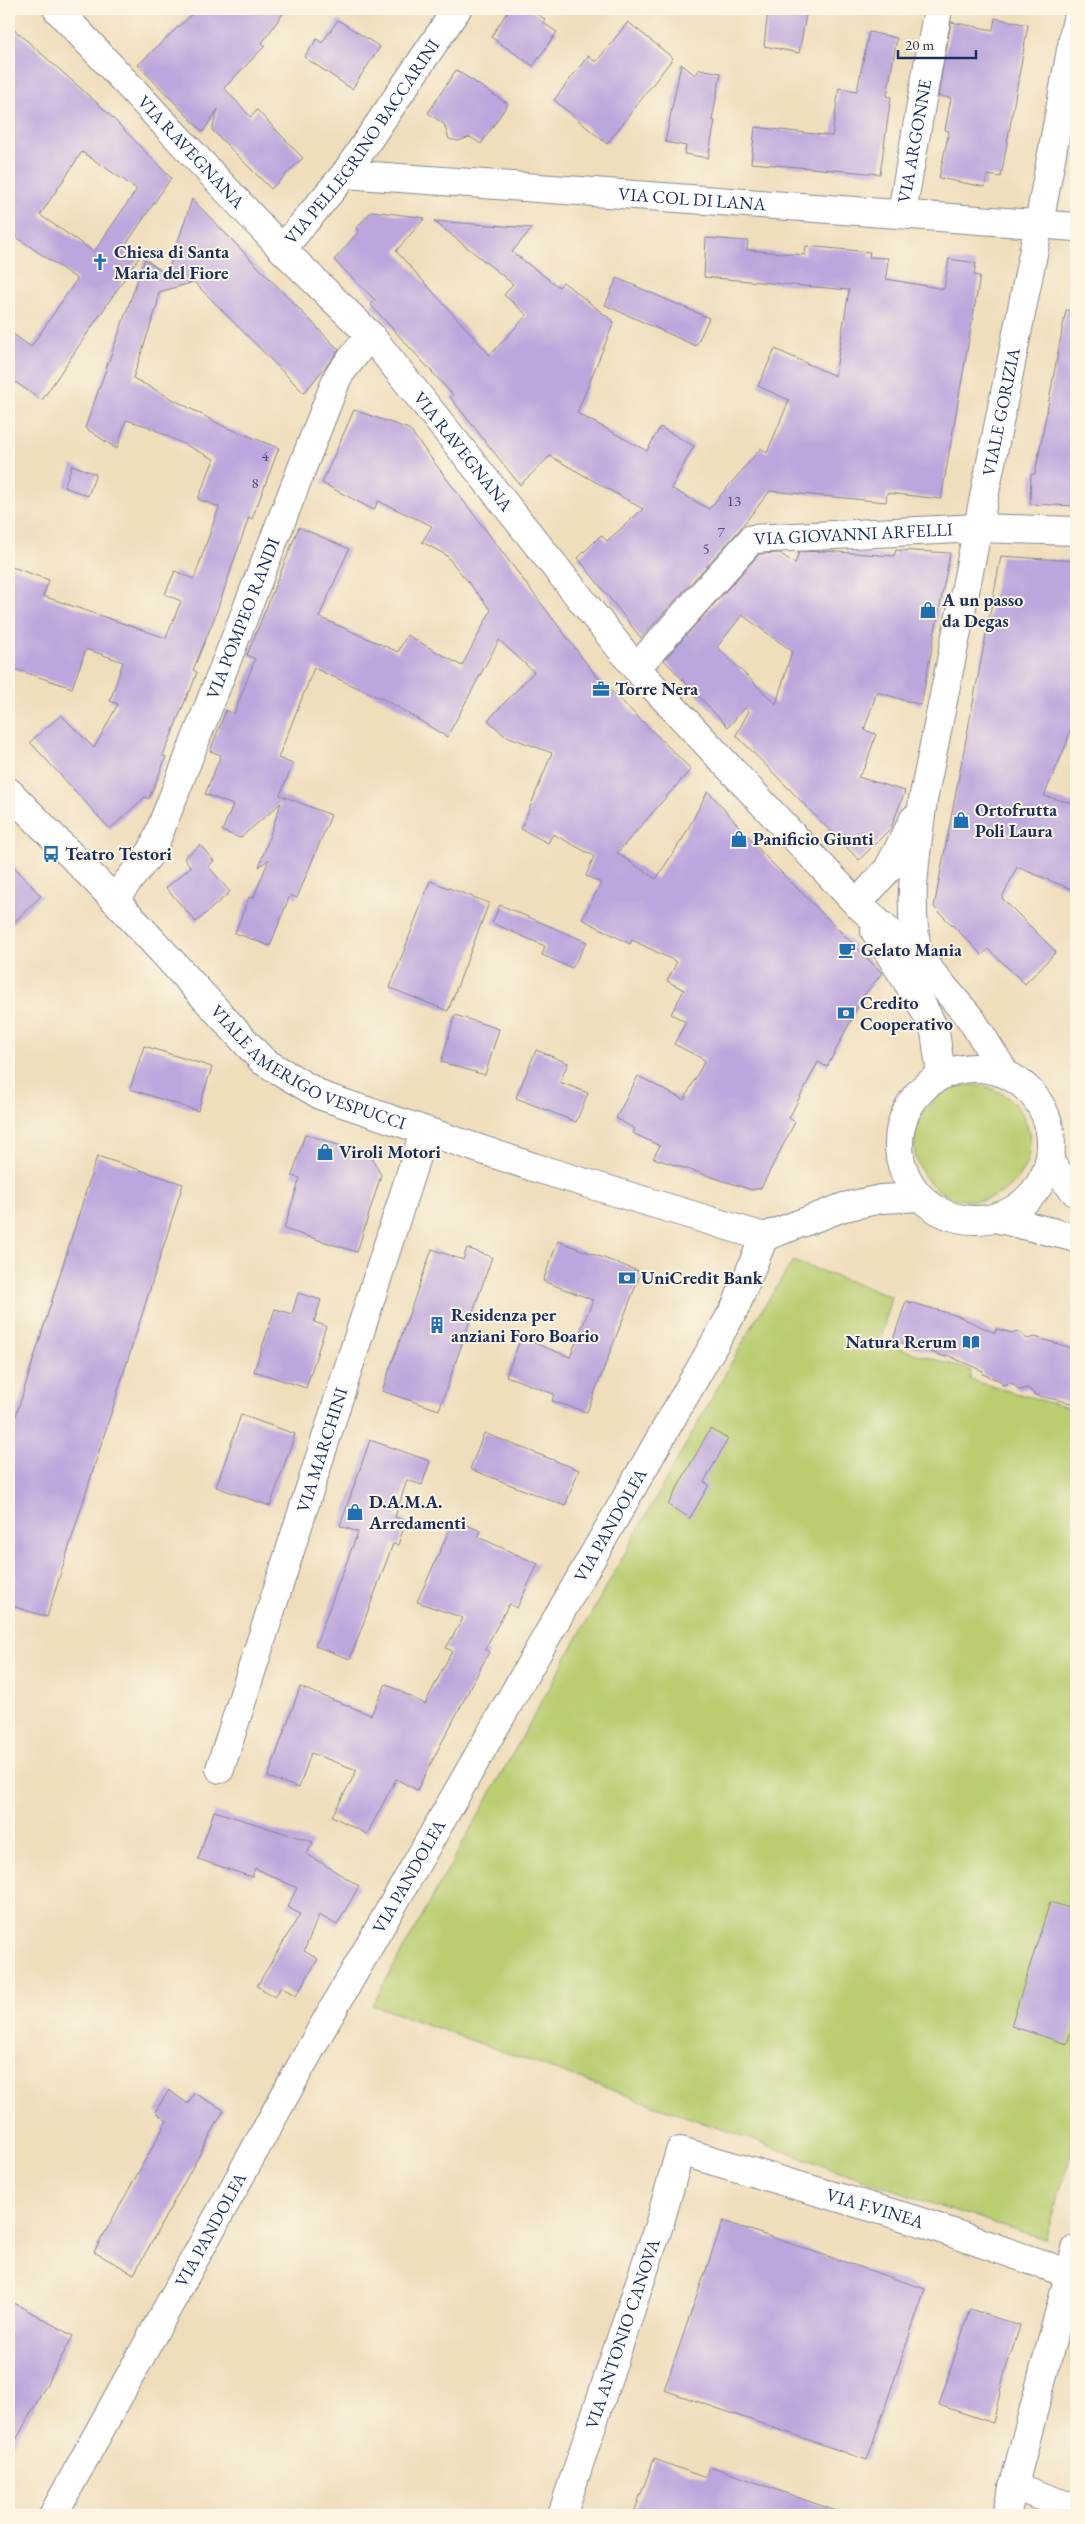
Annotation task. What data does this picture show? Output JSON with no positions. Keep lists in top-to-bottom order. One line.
{"streets":{"street":["VIA ARGONNE","VIA PELLEGRINO BACCARINI","VIA RAVEGNANA","VIA COL DI LANA","VIALE GORIZIA","VIA GIOVANNI ARFELLI","VIA POMPEO RANDI","VIALE AMERIGO VESPUCCI","VIA MARCHINI","VIA PANDOLFA","VIA F.VINEA","VIA ANTONIO CANOVA"]},"crossings":[["VIA ARGONNE","VIA COL DI LANA"],["VIA PELLEGRINO BACCARINI","VIA RAVEGNANA"],["VIA PELLEGRINO BACCARINI","VIA COL DI LANA"],["VIA RAVEGNANA","VIALE GORIZIA"],["VIA RAVEGNANA","VIA GIOVANNI ARFELLI"],["VIA RAVEGNANA","VIA POMPEO RANDI"],["VIA COL DI LANA","VIALE GORIZIA"],["VIALE GORIZIA","VIA GIOVANNI ARFELLI"],["VIA POMPEO RANDI","VIALE AMERIGO VESPUCCI"],["VIALE AMERIGO VESPUCCI","VIA MARCHINI"],["VIALE AMERIGO VESPUCCI","VIA PANDOLFA"],["VIA F.VINEA","VIA ANTONIO CANOVA"]],"places":{"church":["Chiesa di Santa Maria del Fiore"],"shop":["A un passo da Degas","Ortofrutta Poli Laura","Panificio Giunti","Viroli Motori","D.A.M.A. Arredamenti"],"office":["Torre Nera"],"bus stop":["Teatro Testori"],"cafe":["Gelato Mania"],"bank":["Credito Cooperativo","UniCredit Bank"],"building":["Residenza per anziani Foro Boario"],"library":["Natura Rerum"]},"house_numbers":["4","8","13","7","5"],"scale_bar":"20 m"}
